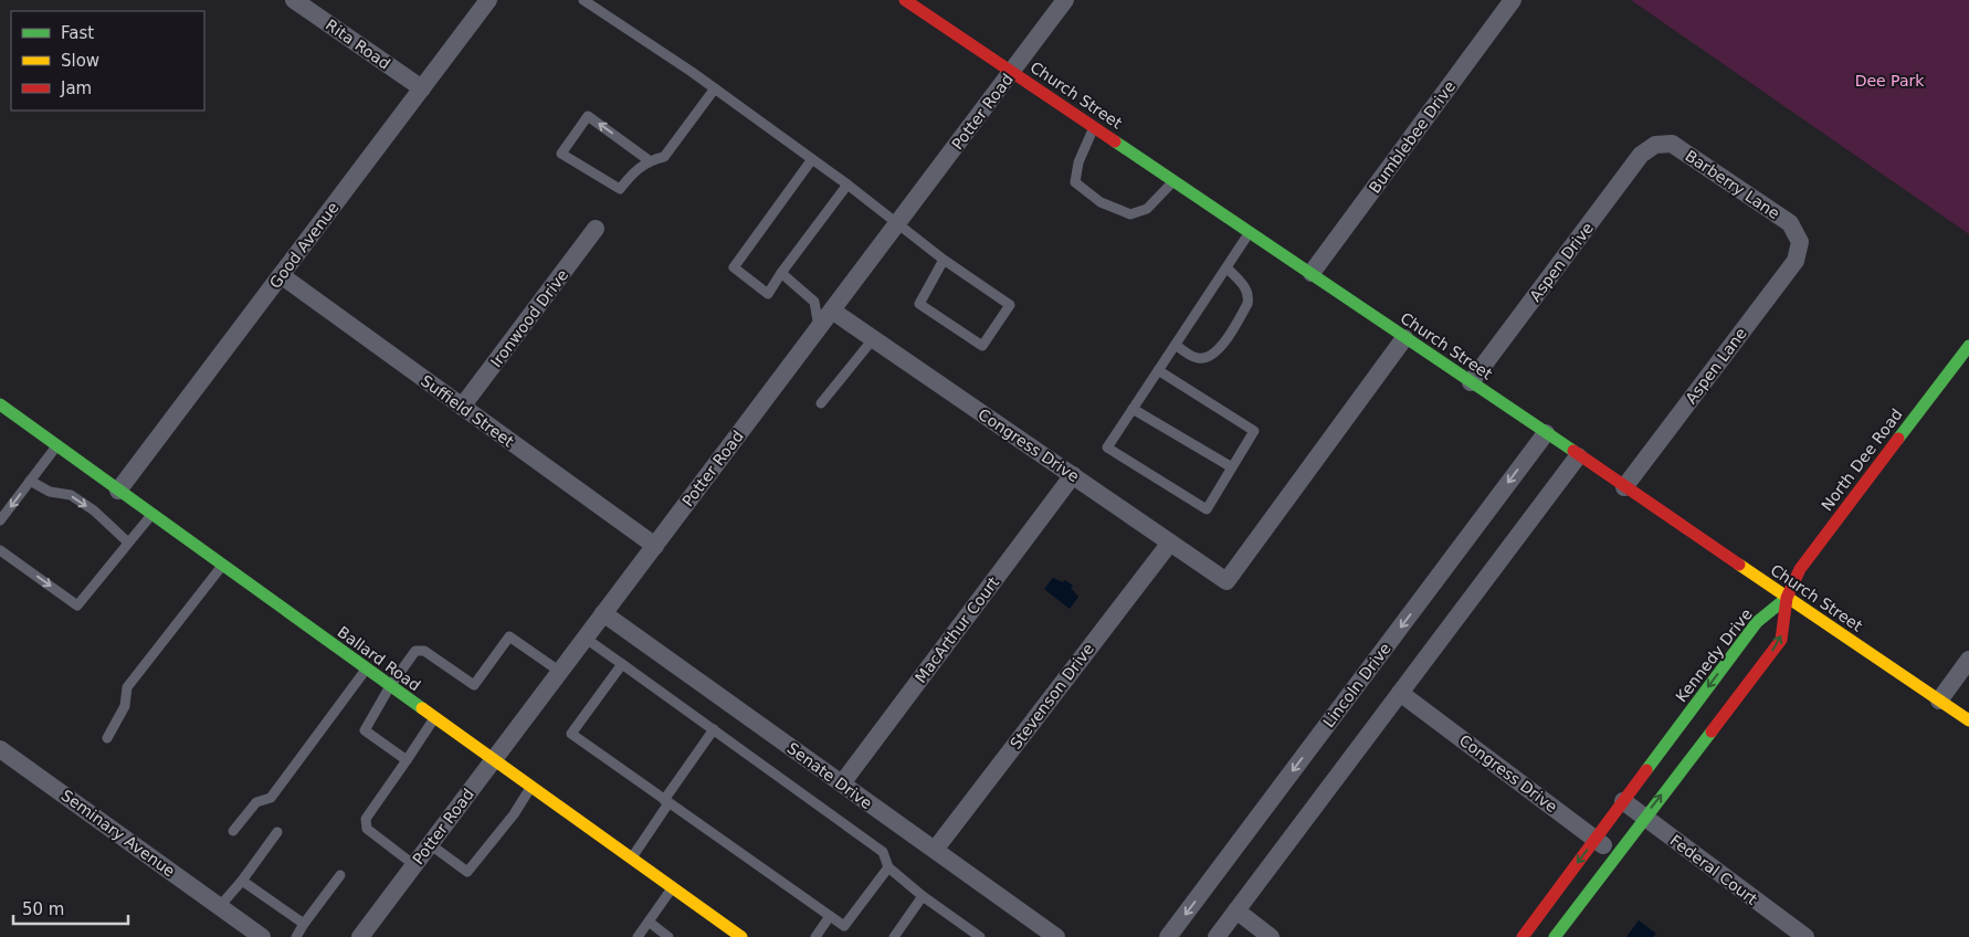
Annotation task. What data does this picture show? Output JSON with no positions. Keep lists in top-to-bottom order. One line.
{"streets":{"street":["Rita Road","Church Street","Potter Road","Bumblebee Drive","Barberry Lane","Good Avenue","Aspen Drive","Ironwood Drive","Aspen Lane","Suffield Street","Congress Drive","North Dee Road","MacArthur Court","Kennedy Drive","Ballard Road","Lincoln Drive","Stevenson Drive","Senate Drive","Seminary Avenue","Federal Court"]},"crossings":[["Rita Road","Good Avenue"],["Church Street","Potter Road"],["Church Street","Bumblebee Drive"],["Church Street","Aspen Drive"],["Church Street","Aspen Lane"],["Church Street","Congress Drive"],["Church Street","North Dee Road"],["Church Street","Kennedy Drive"],["Church Street","Lincoln Drive"],["Potter Road","Suffield Street"],["Potter Road","Congress Drive"],["Potter Road","Ballard Road"],["Potter Road","Senate Drive"],["Barberry Lane","Aspen Drive"],["Barberry Lane","Aspen Lane"],["Good Avenue","Suffield Street"],["Good Avenue","Ballard Road"],["Ironwood Drive","Suffield Street"],["Congress Drive","MacArthur Court"],["Congress Drive","Kennedy Drive"],["Congress Drive","Stevenson Drive"],["North Dee Road","Kennedy Drive"],["MacArthur Court","Senate Drive"],["Kennedy Drive","Federal Court"],["Stevenson Drive","Senate Drive"]],"parks":["Dee Park"],"legend":["Fast","Slow","Jam"],"scale_bar":"50 m"}
